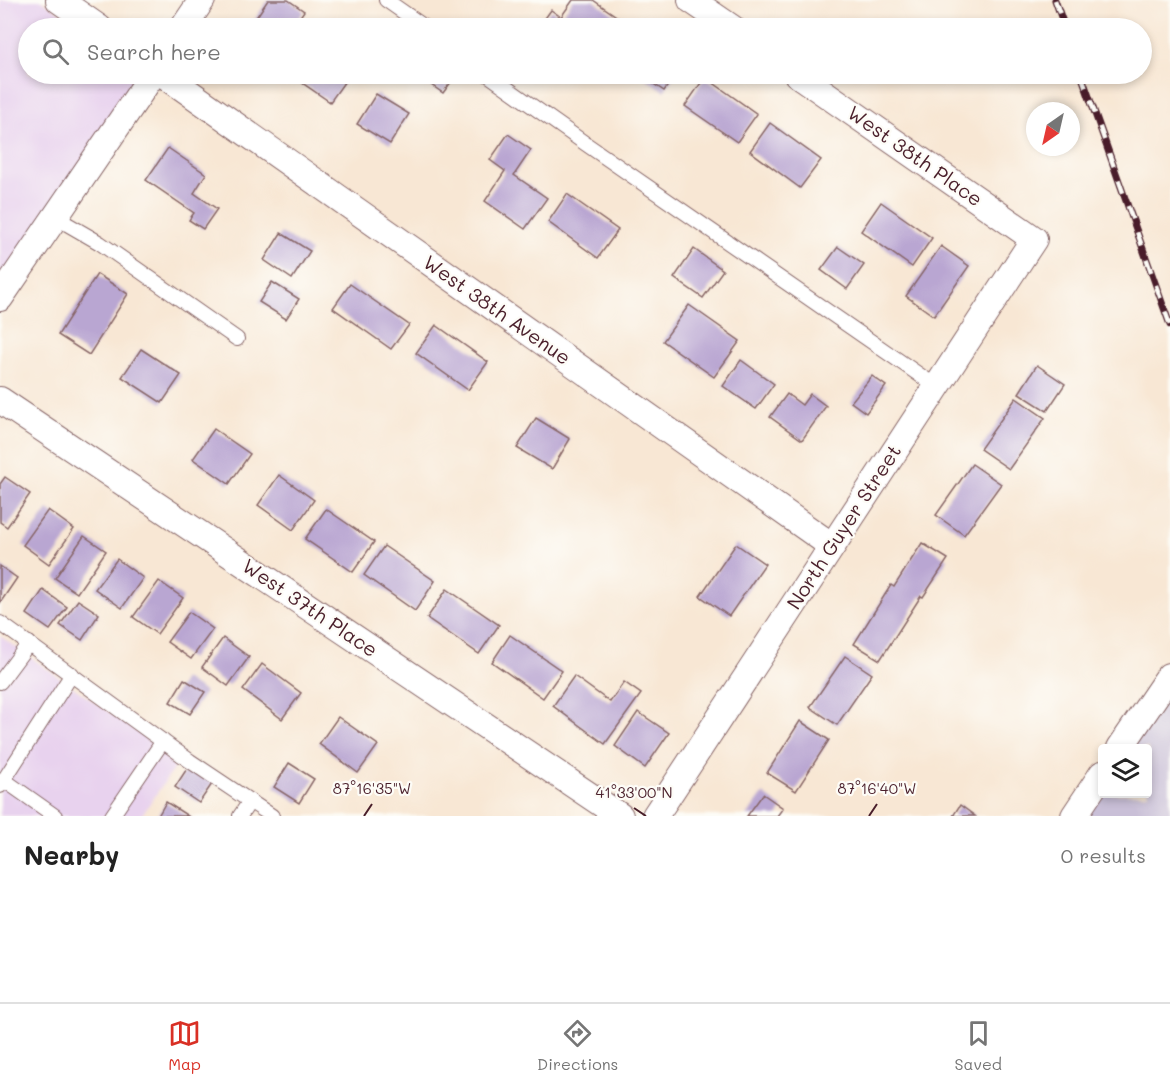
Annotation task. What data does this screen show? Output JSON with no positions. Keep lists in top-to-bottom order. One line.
{"streets":{"street":["West 38th Place","West 38th Avenue","North Guyer Street","West 37th Place"]},"crossings":[["West 38th Place","North Guyer Street"],["West 38th Avenue","North Guyer Street"]],"north":"bottom left","page":{"search":"Search here","heading":["Nearby","0 results"],"nav":["Map","Directions","Saved"]},"coordinates":["87°16'35\"W","87°16'40\"W","41°33'00\"N"]}
